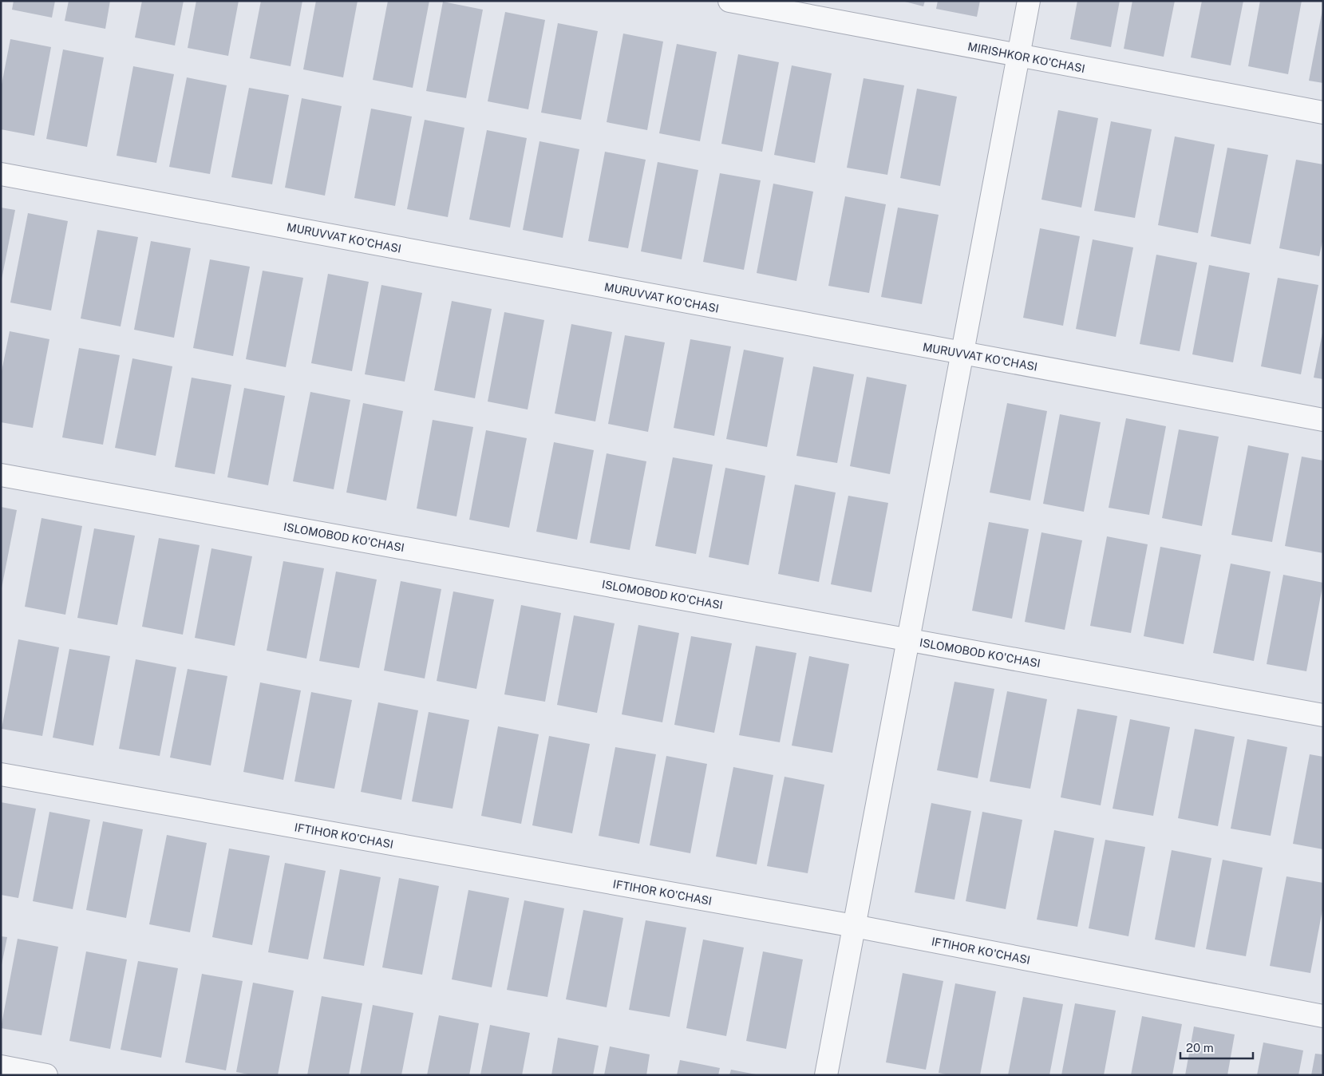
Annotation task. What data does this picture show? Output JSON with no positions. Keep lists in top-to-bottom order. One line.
{"streets":{"street":["MIRISHKOR KO'CHASI","MURUVVAT KO'CHASI","ISLOMOBOD KO'CHASI","IFTIHOR KO'CHASI"]},"scale_bar":"20 m"}
